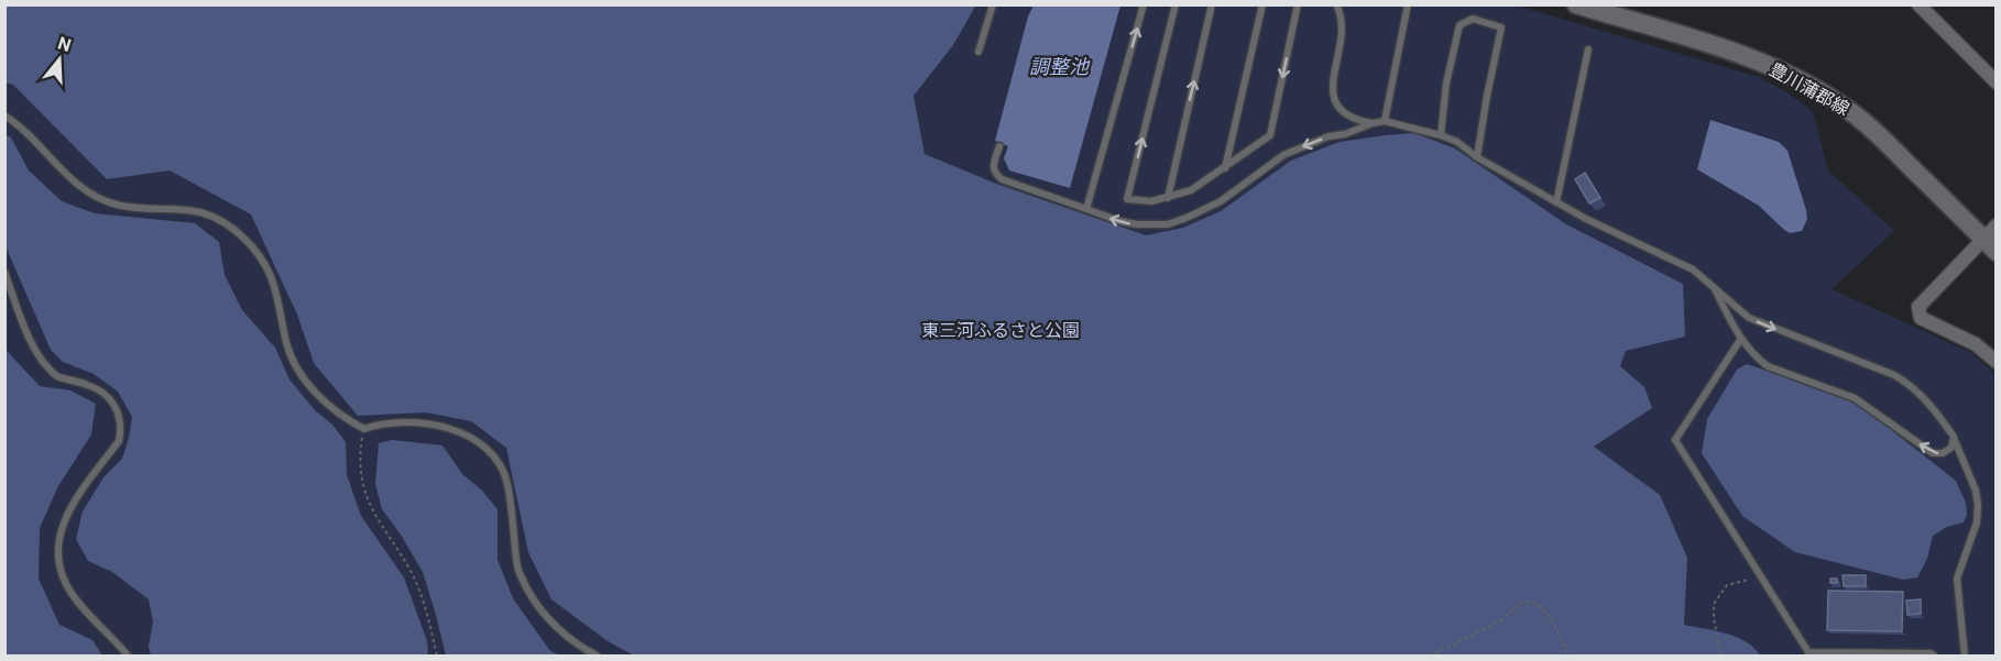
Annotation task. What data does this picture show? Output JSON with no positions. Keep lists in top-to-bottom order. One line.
{"streets":{"main road":["豊川蒲郡線"]},"water":["調整池"],"parks":["東三河ふるさと公園"],"north":"top"}
